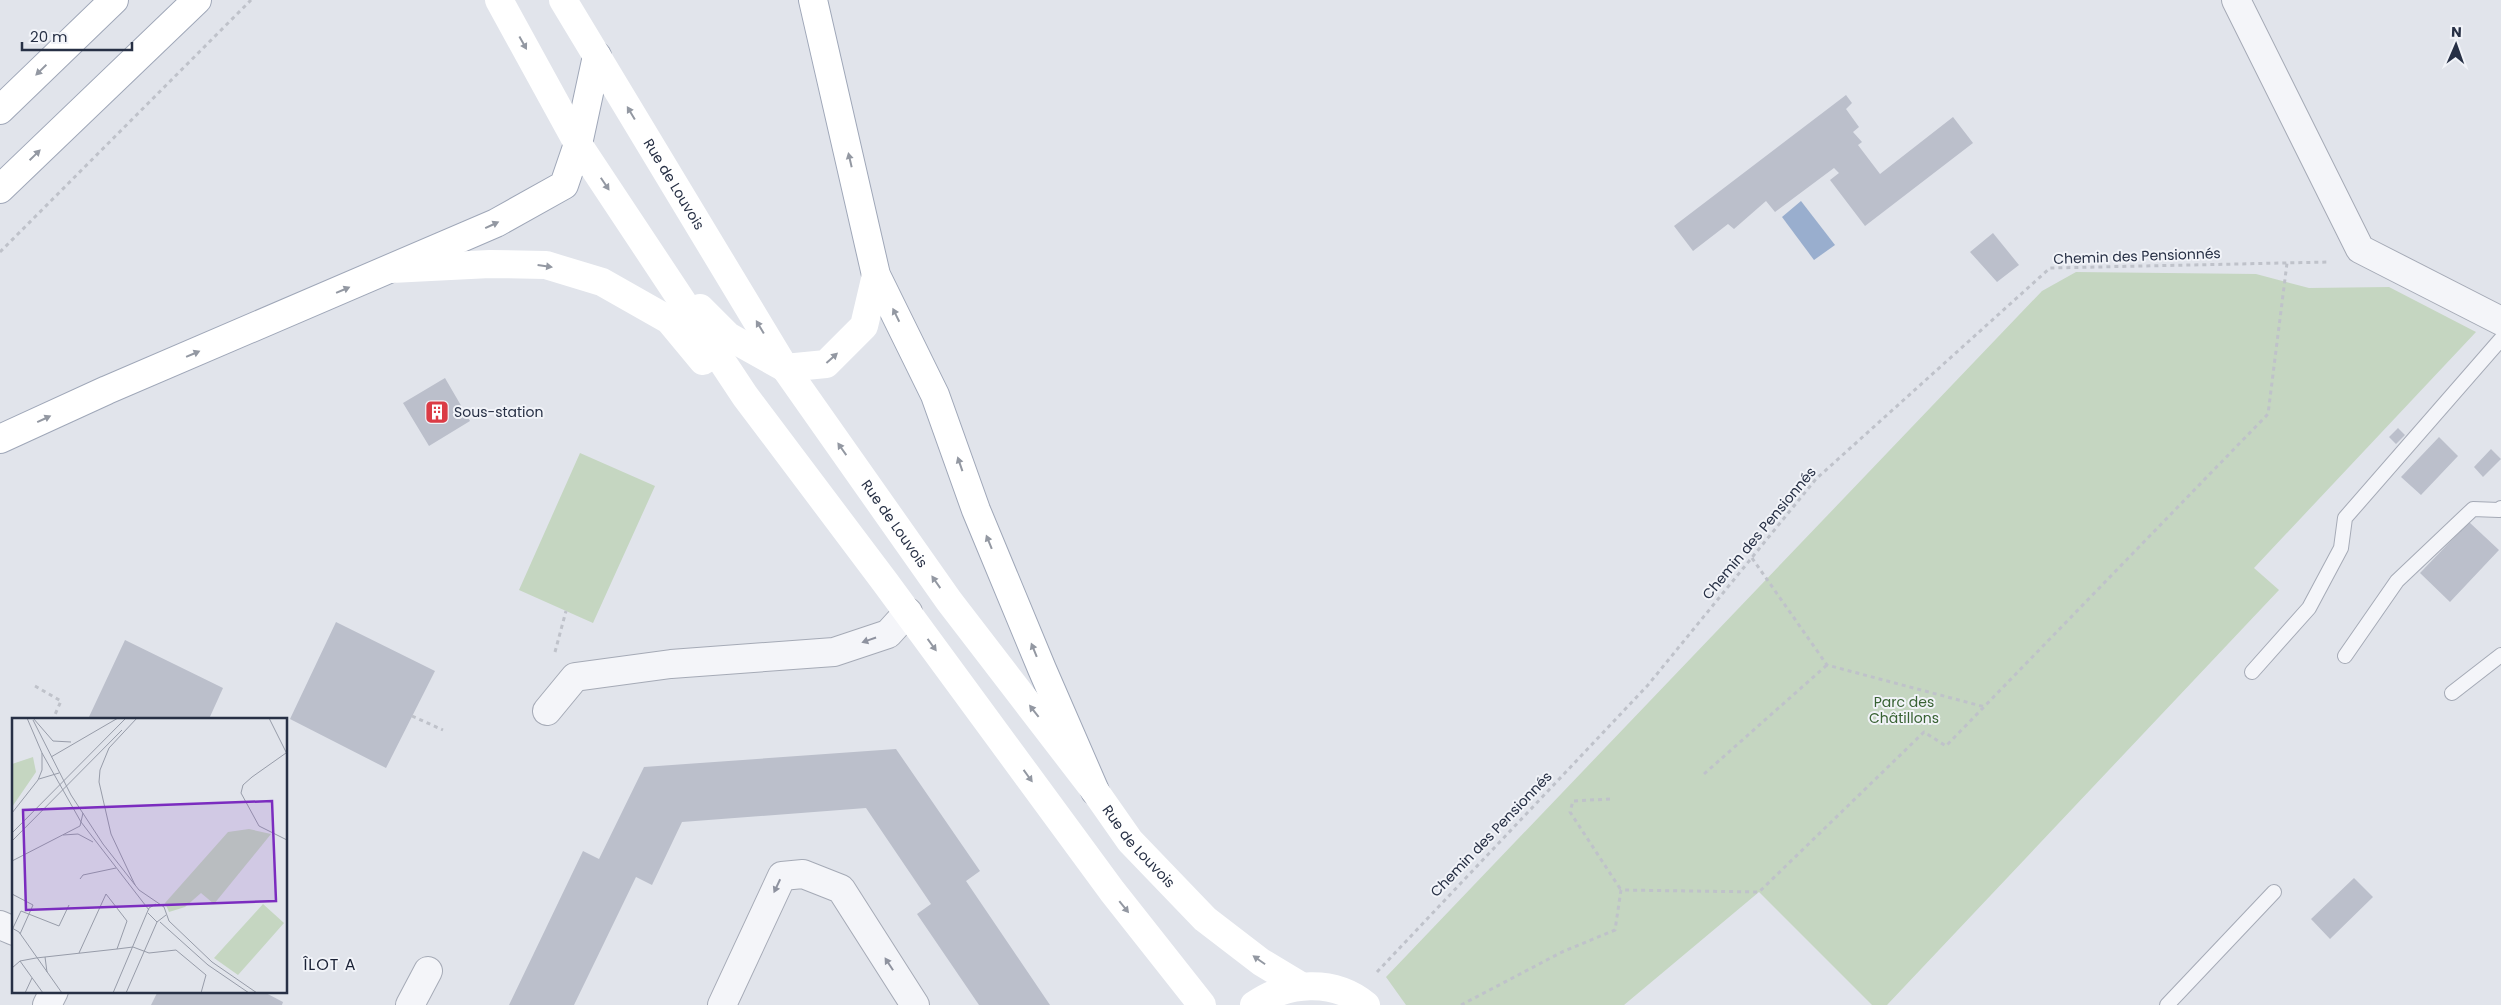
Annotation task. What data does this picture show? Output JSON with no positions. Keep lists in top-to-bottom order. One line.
{"streets":{"street":["Rue de Louvois"],"path":["Chemin des Pensionnés"]},"districts":["ÎLOT A"],"parks":["Parc des Châtillons"],"places":{"building":["Sous-station"]},"scale_bar":"20 m","north":"top"}
